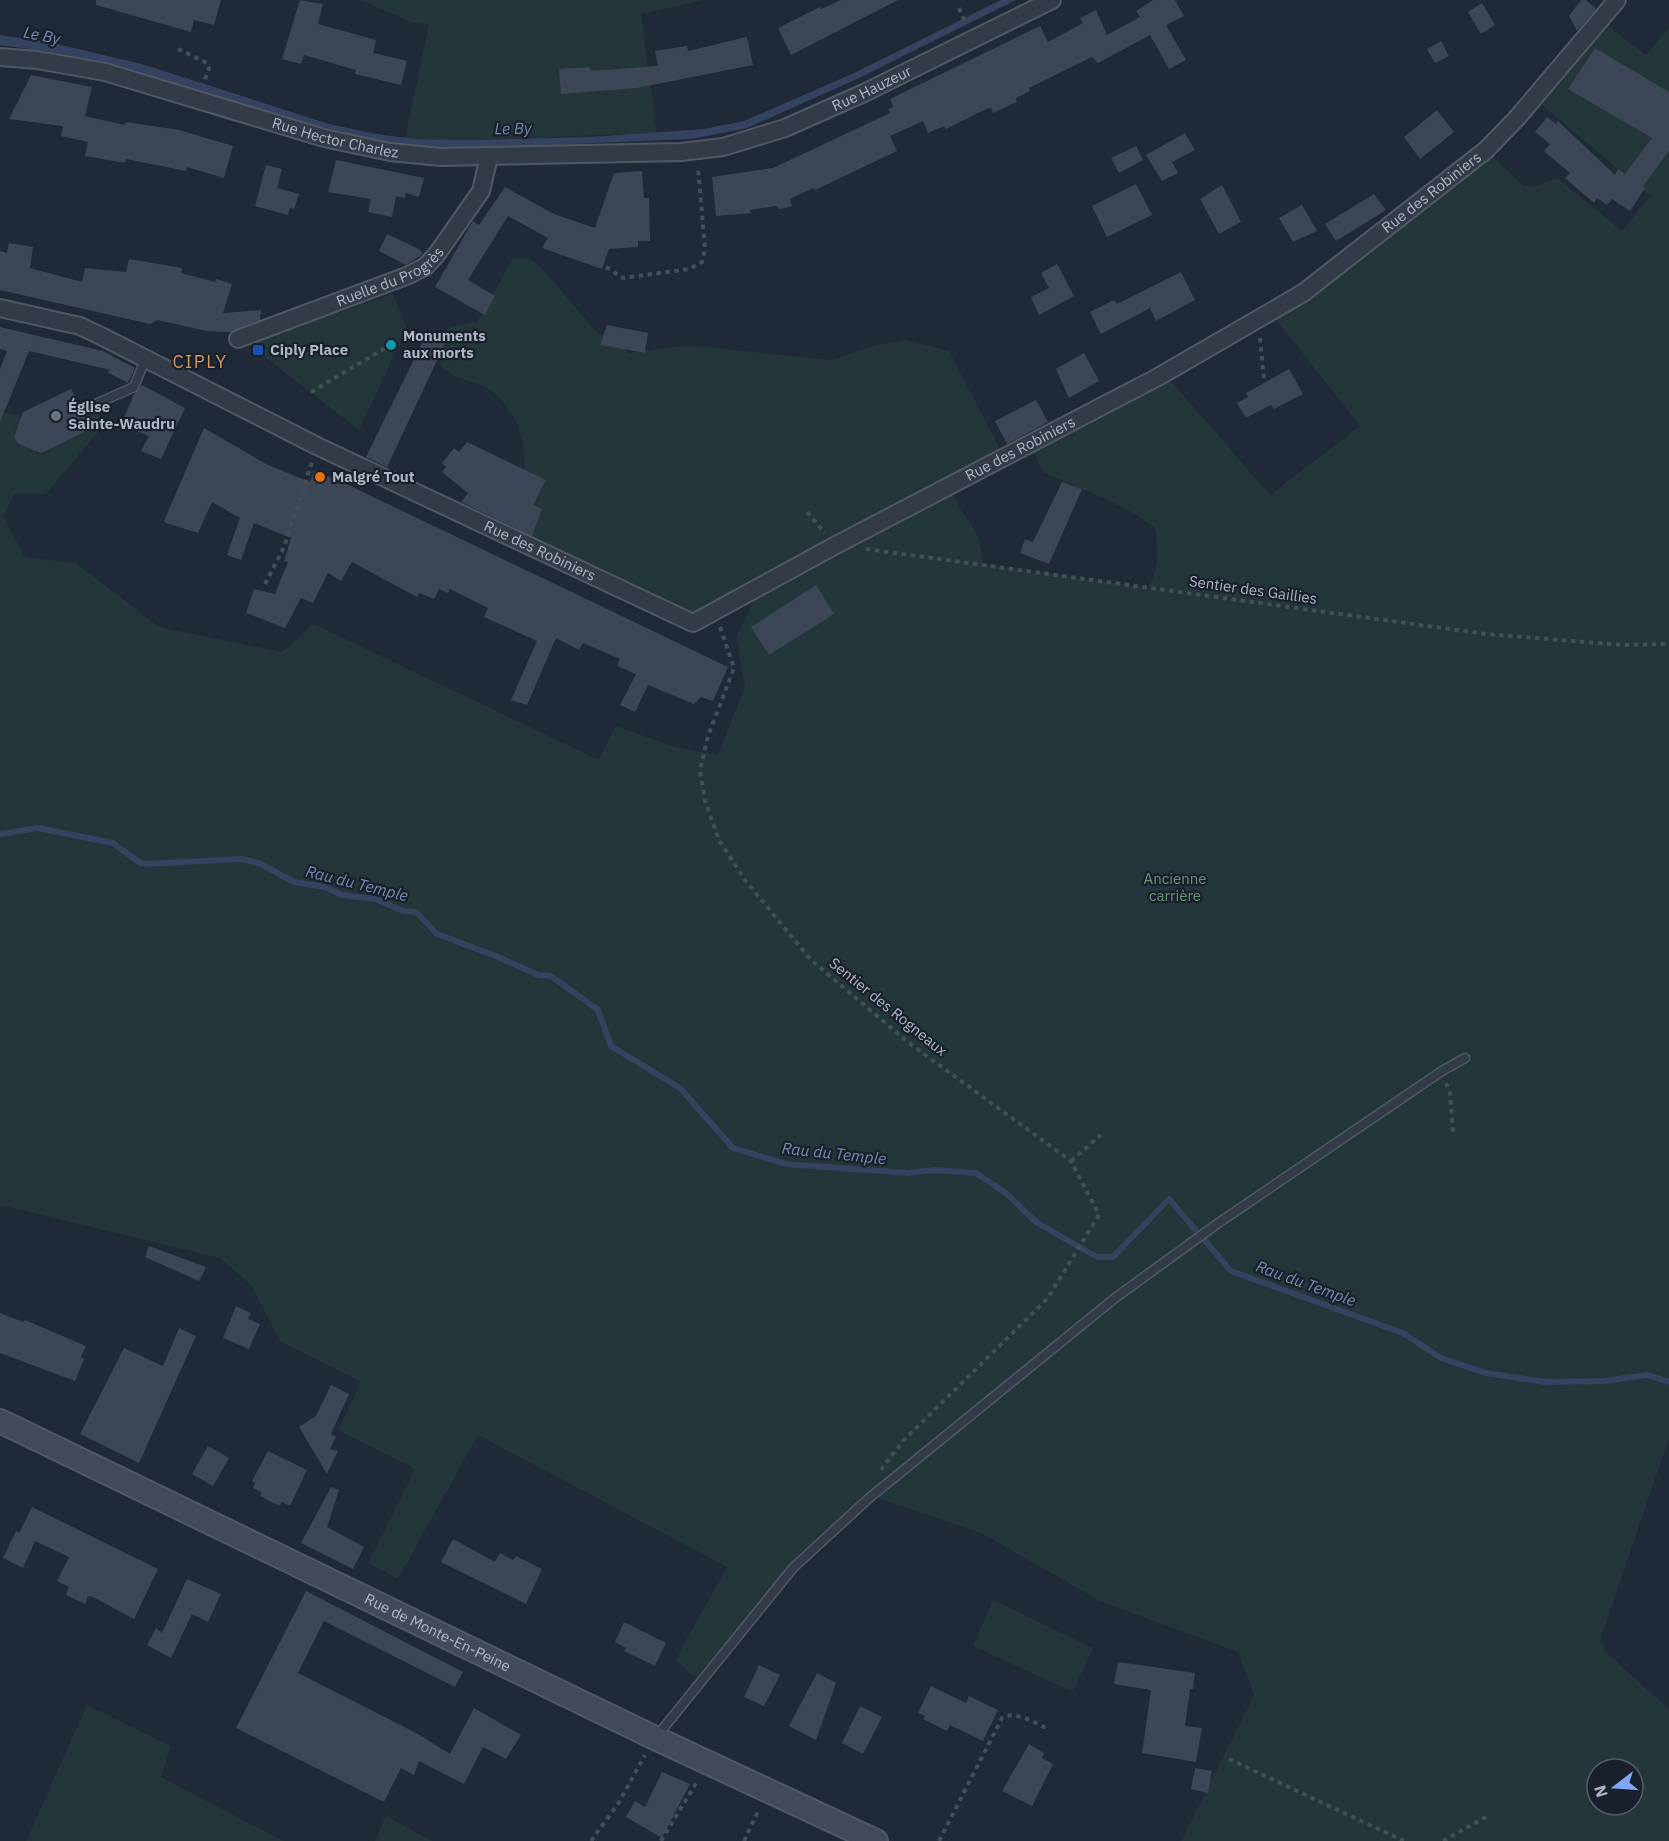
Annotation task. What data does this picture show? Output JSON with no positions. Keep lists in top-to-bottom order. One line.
{"streets":{"main road":["Rue de Monte-En-Peine"],"street":["Rue Hauzeur","Rue Hector Charlez","Rue des Robiniers","Ruelle du Progrès"],"path":["Sentier des Gaillies","Sentier des Rogneaux"]},"crossings":[["Rue Hauzeur","Rue Hector Charlez"],["Rue Hector Charlez","Ruelle du Progrès"],["Rue des Robiniers","Sentier des Gaillies"],["Rue des Robiniers","Sentier des Rogneaux"]],"districts":["CIPLY"],"water":["Le By","Rau du Temple"],"parks":["Ancienne carrière"],"places":{"other":["Monuments aux morts","Église Sainte-Waudru","Malgré Tout"],"transit":["Ciply Place"]},"north":"left"}
